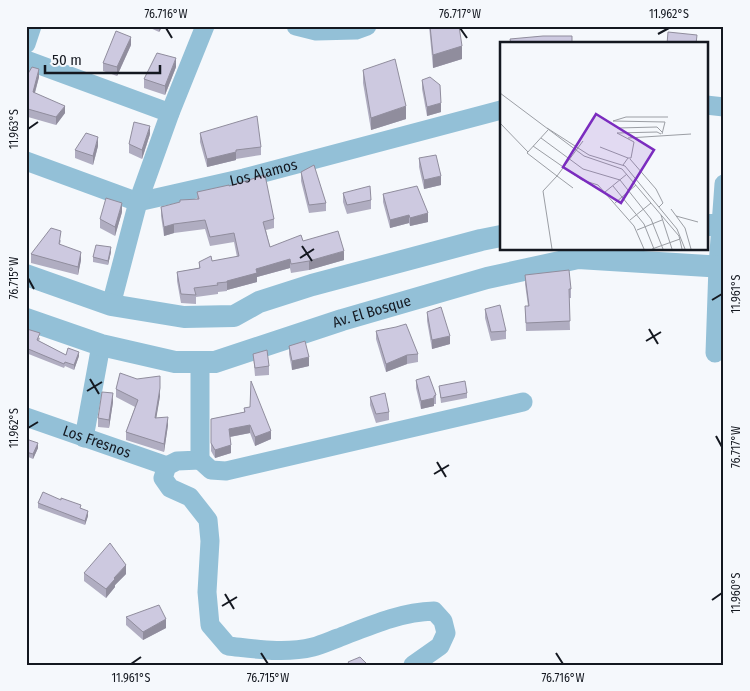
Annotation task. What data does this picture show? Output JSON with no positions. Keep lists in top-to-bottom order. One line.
{"streets":{"street":["Los Alamos","Av. El Bosque","Los Fresnos"]},"scale_bar":"50 m","coordinates":["76.716°W","76.717°W","11.962°S","11.963°S","76.715°W","11.961°S","11.960°S"]}
